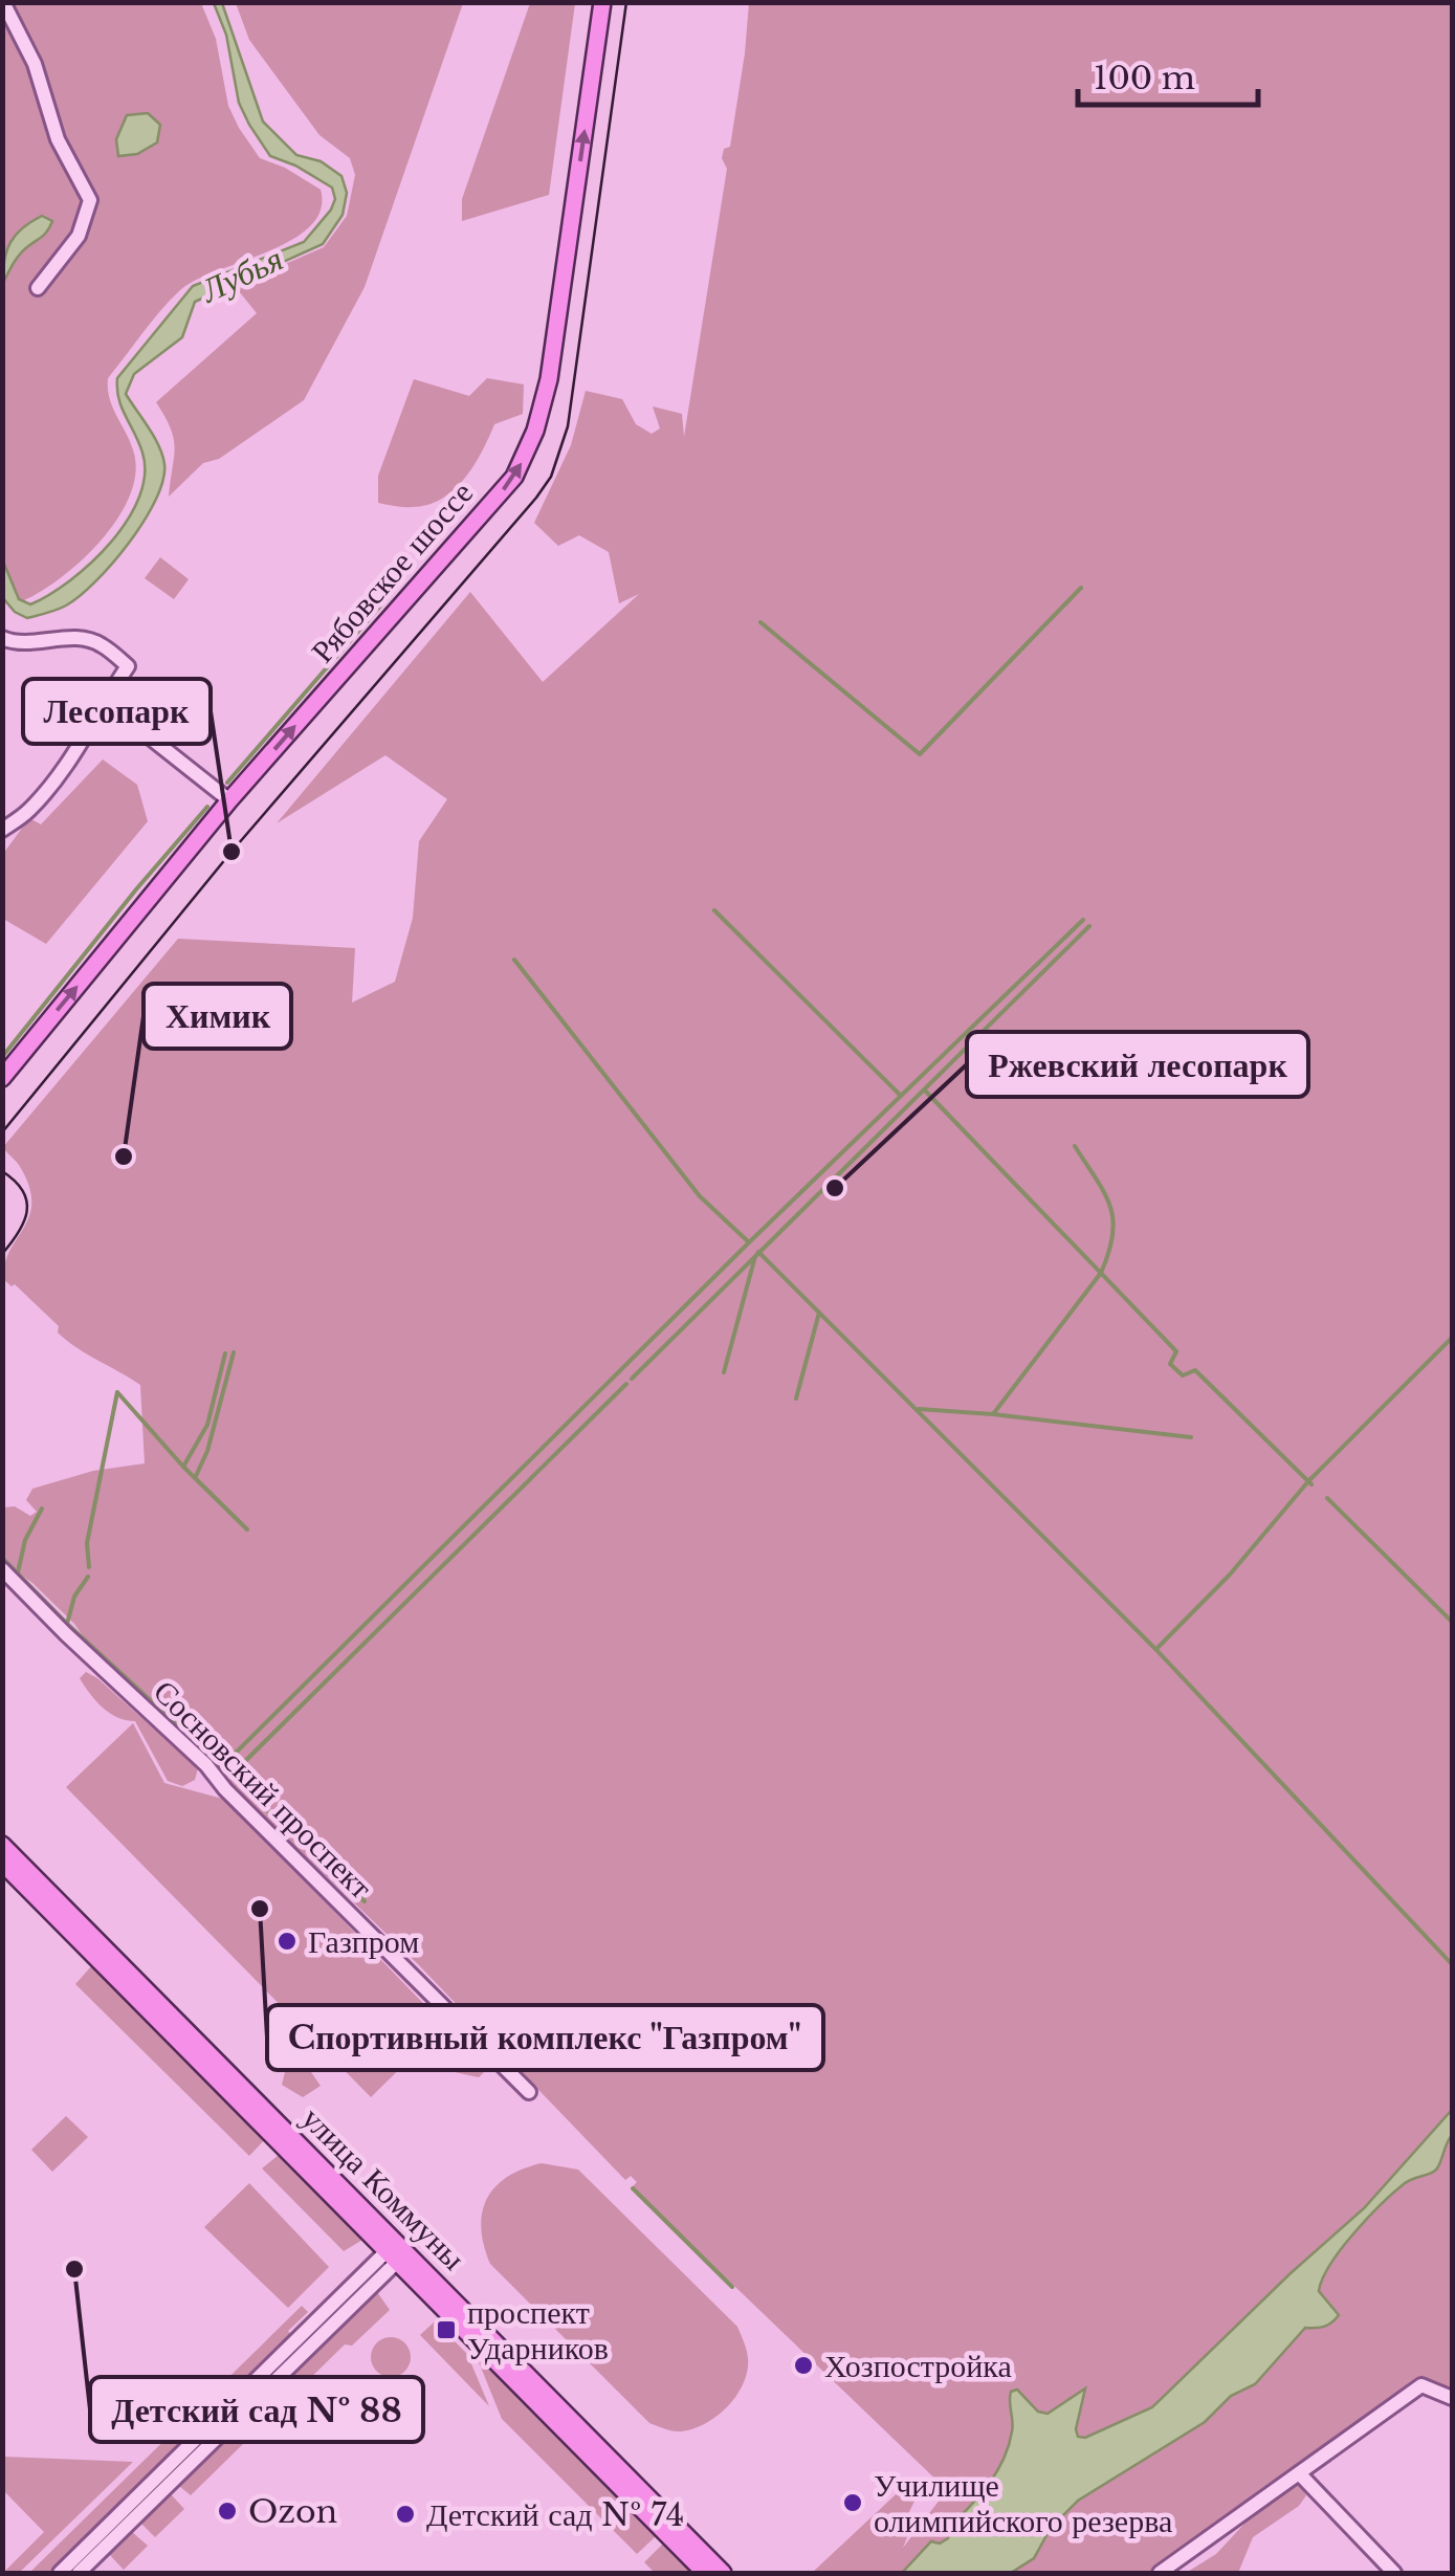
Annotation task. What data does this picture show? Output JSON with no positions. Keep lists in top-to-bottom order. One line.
{"streets":{"main road":["Рябовское шоссе","улица Коммуны"],"street":["Сосновский проспект"]},"one_way":["Рябовское шоссе"],"water":["Лубья"],"places":{"other":["Лесопарк","Химик","Ржевский лесопарк","Cпортивный комплекс \"Газпром\"","Газпром","Детский сад № 88","Хозпостройка","Училище олимпийского резерва","Ozon","Детский сад № 74"],"transit":["проспект Ударников"]},"scale_bar":"100 m"}
